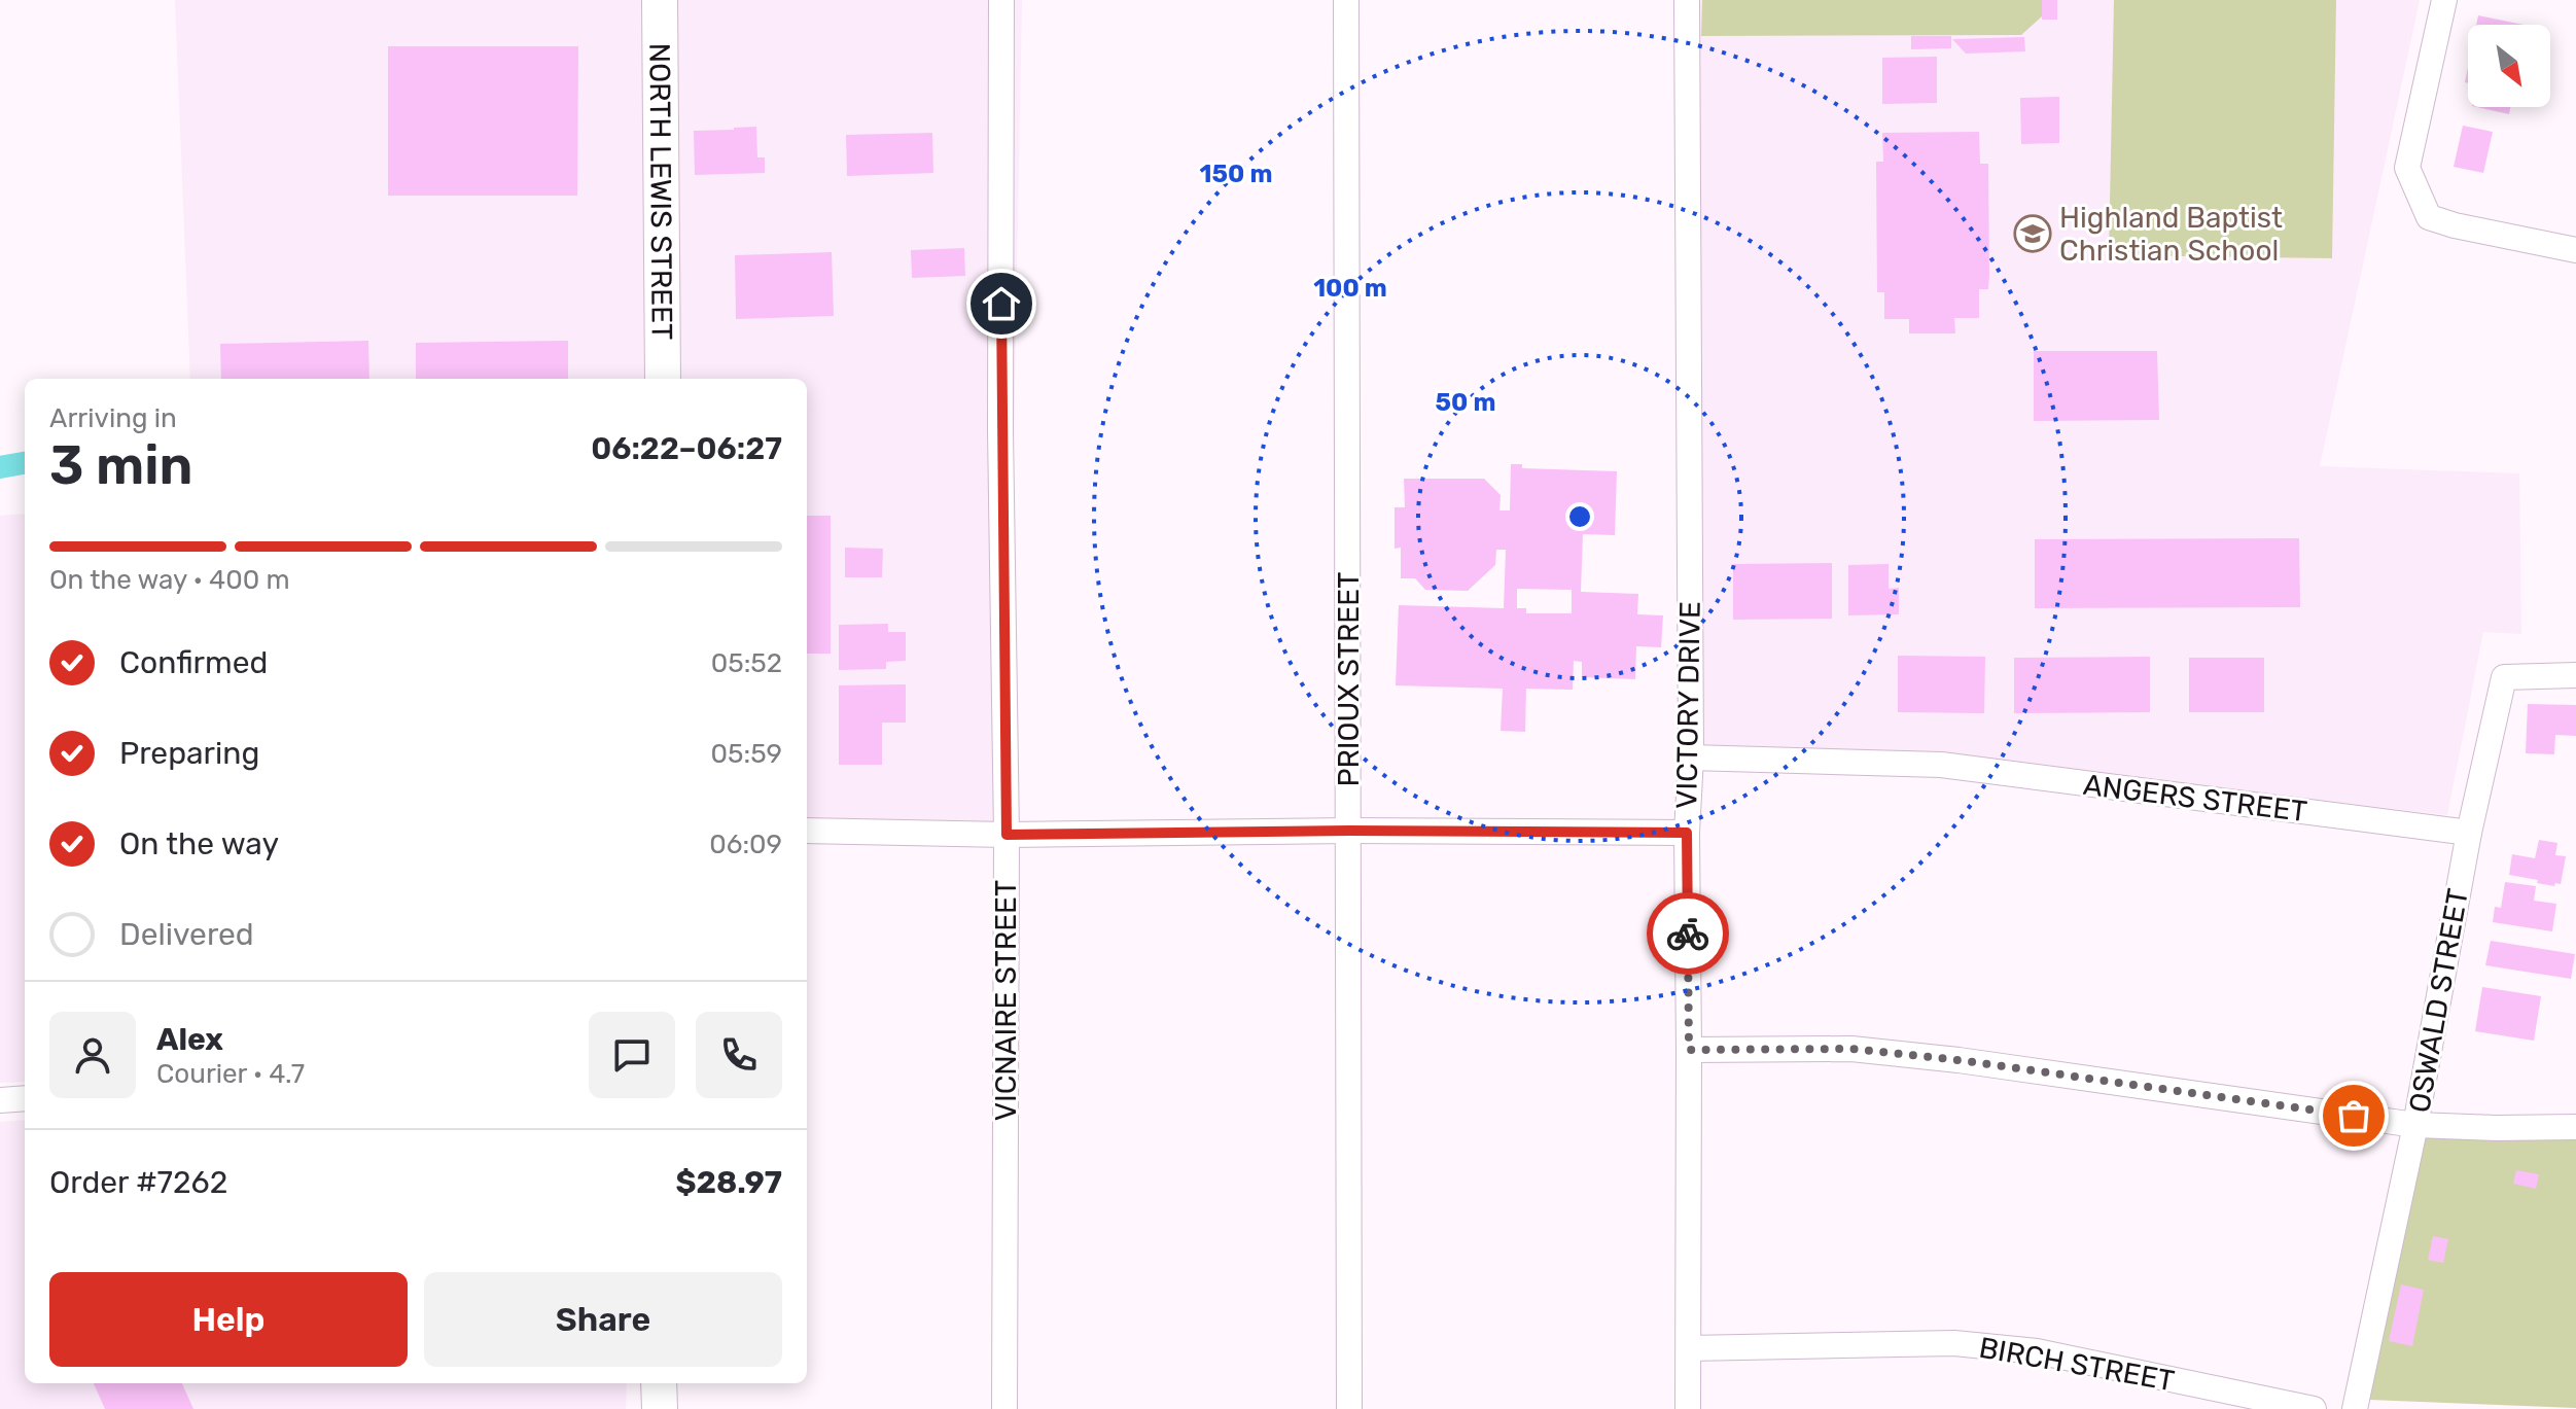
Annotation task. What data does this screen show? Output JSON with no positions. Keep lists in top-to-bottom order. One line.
{"streets":{"main road":["NORTH LEWIS STREET"],"street":["PRIOUX STREET","VICTORY DRIVE","ANGERS STREET","VICNAIRE STREET","OSWALD STREET","BIRCH STREET"]},"crossings":[["VICTORY DRIVE","ANGERS STREET"],["VICTORY DRIVE","BIRCH STREET"],["ANGERS STREET","OSWALD STREET"]],"places":{"school or university":["Highland Baptist Christian School"]},"north":"bottom right","page":{"heading":["3 min","Arriving in","06:22–06:27"],"panel":["Alex","Courier · 4.7","Order #7262","$28.97"],"bar":"On the way · 400 m","list":[["Confirmed","05:52"],["Preparing","05:59"],["On the way","06:09"],"Delivered"],"buttons":["Help","Share"]},"rings":["150 m","100 m","50 m"]}
